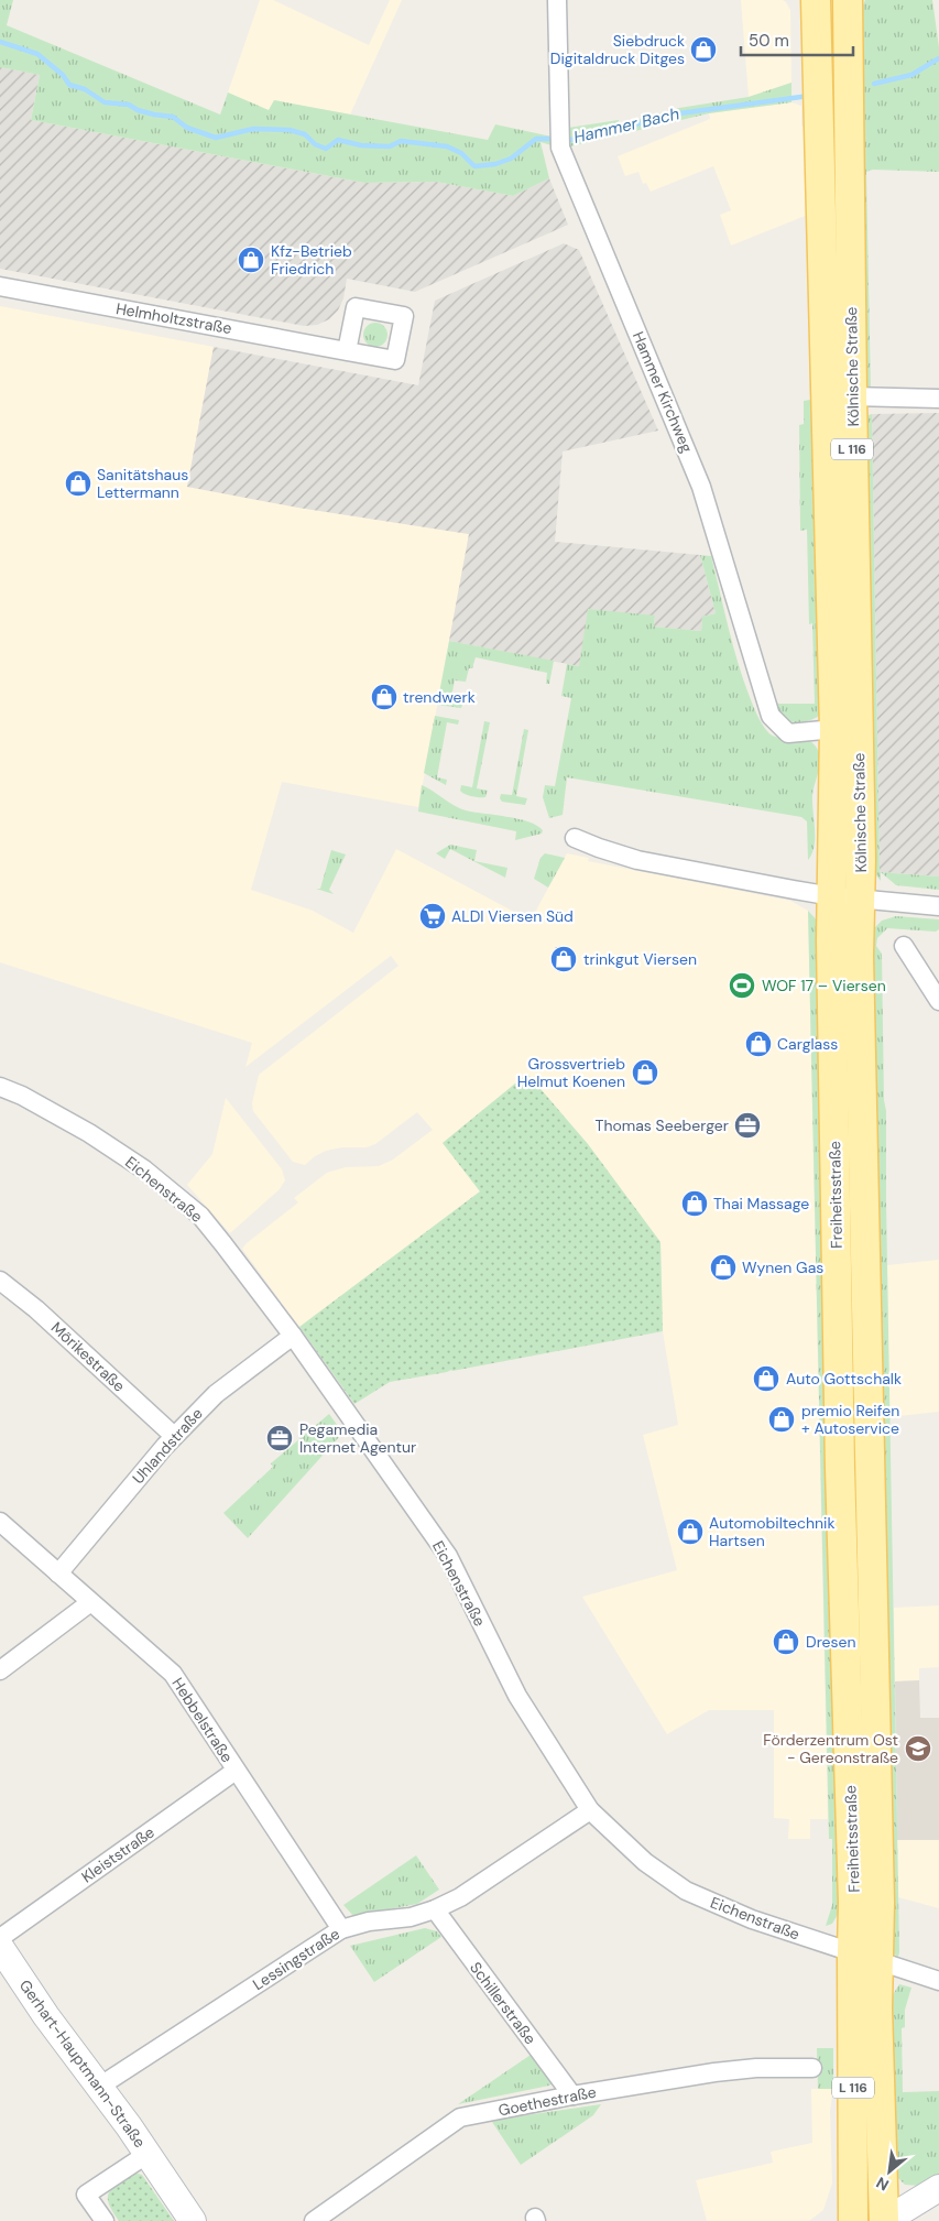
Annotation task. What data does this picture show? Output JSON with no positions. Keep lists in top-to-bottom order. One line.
{"streets":{"main road":["Kölnische Straße","L 116","Freiheitsstraße"],"street":["Helmholtzstraße","Hammer Kirchweg","Eichenstraße","Mörikestraße","Uhlandstraße","Hebbelstraße","Kleiststraße","Lessingstraße","Schillerstraße","Gerhart-Hauptmann-Straße","Goethestraße"]},"crossings":[["Kölnische Straße","Hammer Kirchweg"],["Kölnische Straße","Freiheitsstraße"],["Eichenstraße","Freiheitsstraße"],["Eichenstraße","Uhlandstraße"],["Eichenstraße","Lessingstraße"],["Mörikestraße","Uhlandstraße"],["Uhlandstraße","Hebbelstraße"],["Hebbelstraße","Kleiststraße"],["Hebbelstraße","Lessingstraße"],["Lessingstraße","Schillerstraße"],["Lessingstraße","Gerhart-Hauptmann-Straße"],["Schillerstraße","Goethestraße"]],"water":["Hammer Bach"],"places":{"shop":["Siebdruck Digitaldruck Ditges","Kfz-Betrieb Friedrich","Sanitätshaus Lettermann","trendwerk","trinkgut Viersen","Carglass","Grossvertrieb Helmut Koenen","Thai Massage","Wynen Gas","Auto Gottschalk","premio Reifen + Autoservice","Automobiltechnik Hartsen","Dresen"],"supermarket":["ALDI Viersen Süd"],"sports":["WOF 17 – Viersen"],"office":["Thomas Seeberger","Pegamedia Internet Agentur"],"school or university":["Förderzentrum Ost - Gereonstraße"]},"scale_bar":"50 m","north":"bottom left"}
